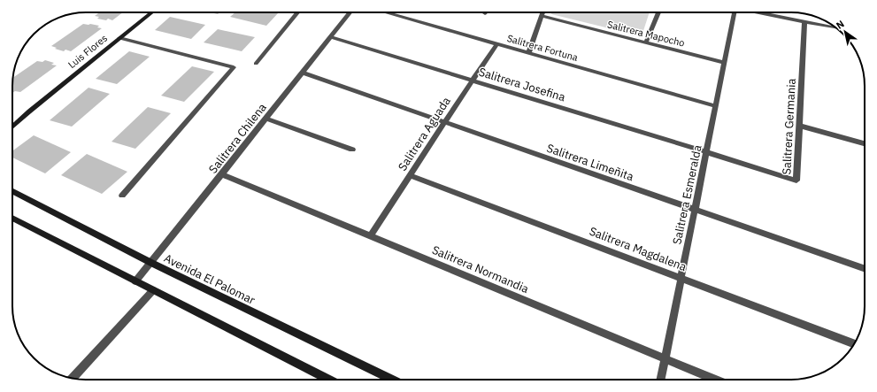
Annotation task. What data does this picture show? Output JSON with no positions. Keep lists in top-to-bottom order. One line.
{"streets":{"street":["Salitrera Mapocho","Salitrera Fortuna","Luis Flores","Salitrera Josefina","Salitrera Germania","Salitrera Aguada","Salitrera Chilena","Salitrera Limeñita","Salitrera Esmeralda","Salitrera Magdalena","Salitrera Normandia","Avenida El Palomar"]},"crossings":[["Salitrera Mapocho","Salitrera Esmeralda"],["Salitrera Fortuna","Salitrera Aguada"],["Salitrera Fortuna","Salitrera Esmeralda"],["Salitrera Josefina","Salitrera Germania"],["Salitrera Josefina","Salitrera Aguada"],["Salitrera Josefina","Salitrera Chilena"],["Salitrera Josefina","Salitrera Esmeralda"],["Salitrera Germania","Salitrera Esmeralda"],["Salitrera Aguada","Salitrera Limeñita"],["Salitrera Aguada","Salitrera Magdalena"],["Salitrera Aguada","Salitrera Normandia"],["Salitrera Chilena","Salitrera Limeñita"],["Salitrera Chilena","Salitrera Normandia"],["Salitrera Chilena","Avenida El Palomar"],["Salitrera Limeñita","Salitrera Esmeralda"],["Salitrera Esmeralda","Salitrera Magdalena"],["Salitrera Esmeralda","Salitrera Normandia"]],"north":"top left"}
